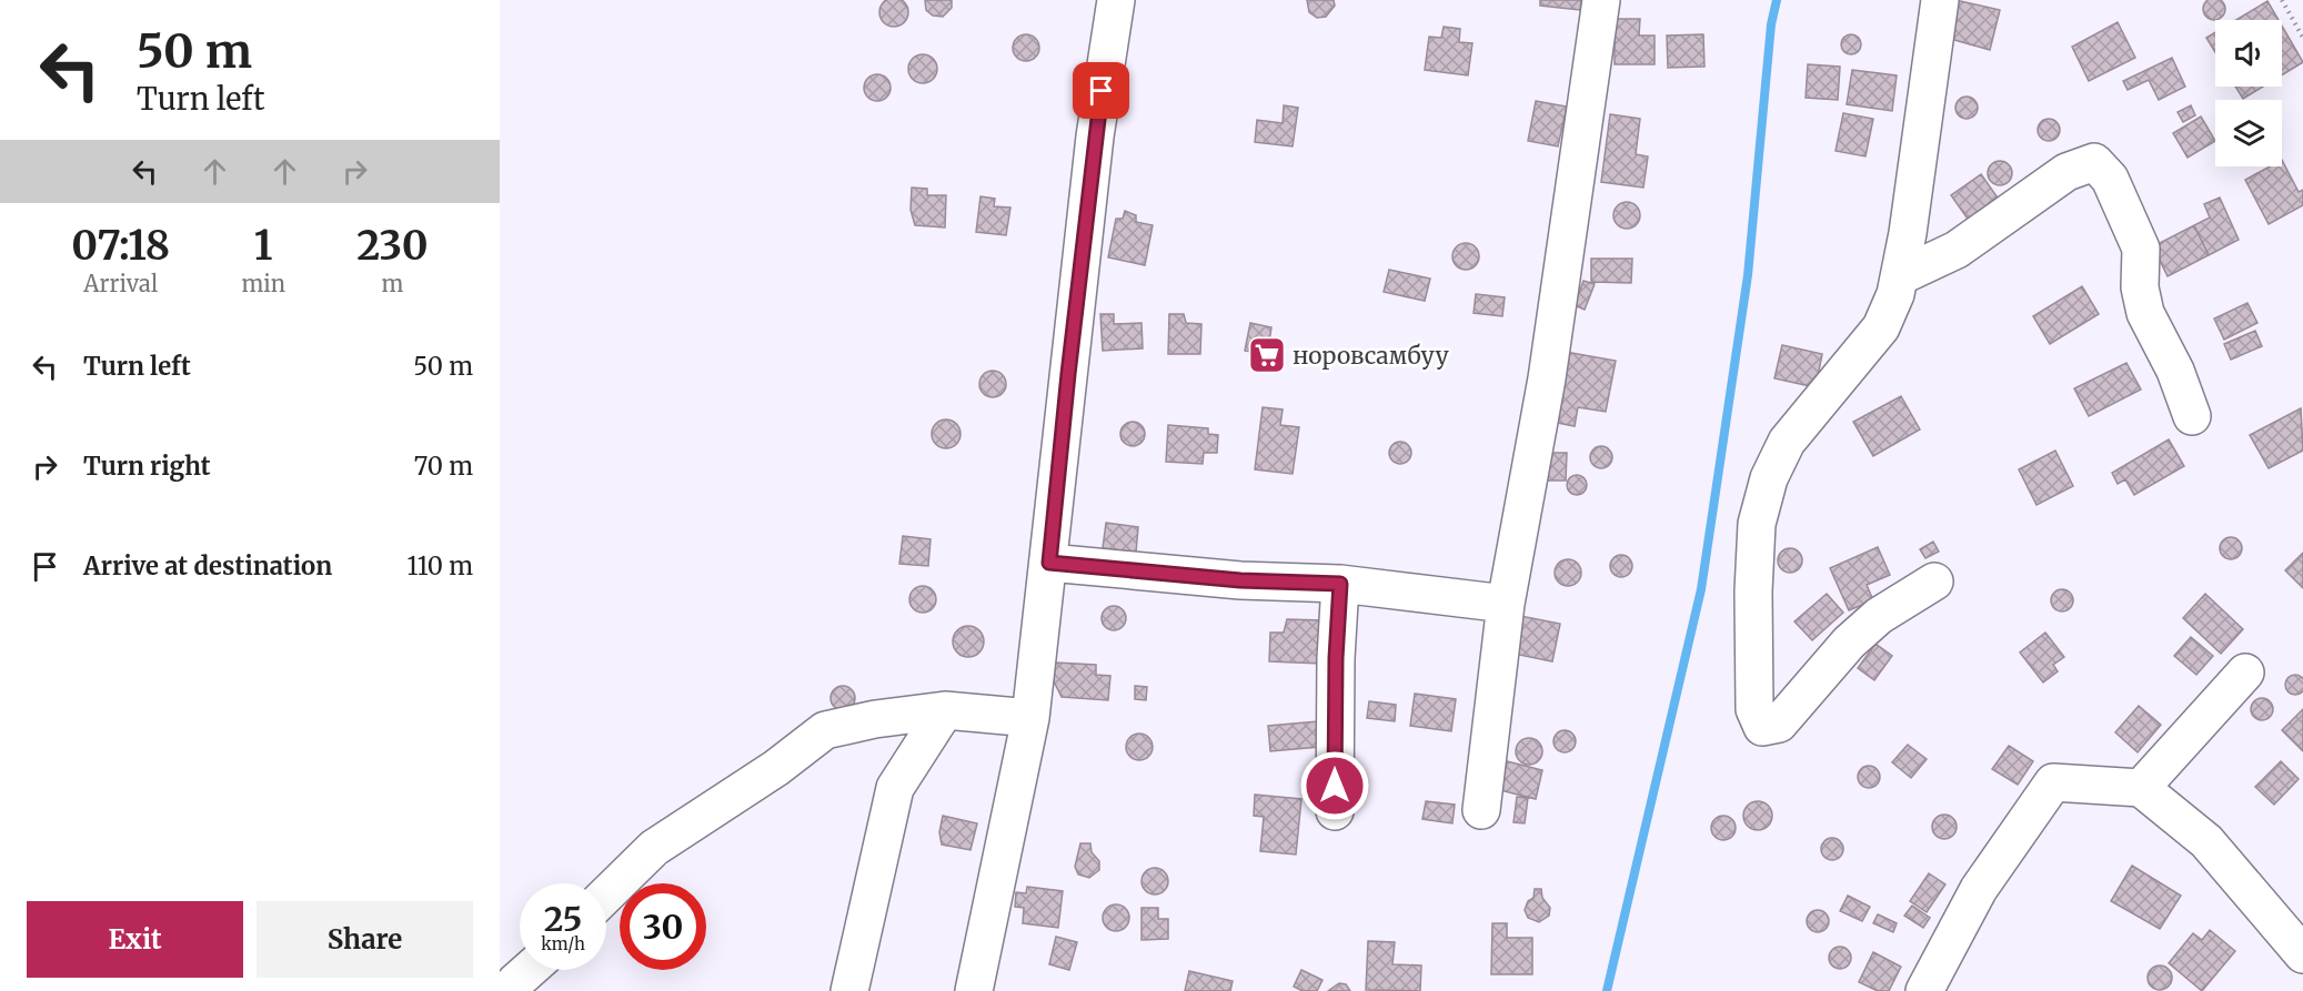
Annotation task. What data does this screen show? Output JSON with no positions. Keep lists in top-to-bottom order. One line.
{"places":{"supermarket":["норовсамбуу"]},"page":{"turn":["50 m","Turn left"],"eta":["07:18","Arrival","1","min","230","m"],"list":[{"name":"Turn left","value":"50 m"},{"name":"Turn right","value":"70 m"},{"name":"Arrive at destination","value":"110 m"}],"speed":"25 km/h","limit":"30","buttons":["Exit","Share"]}}
